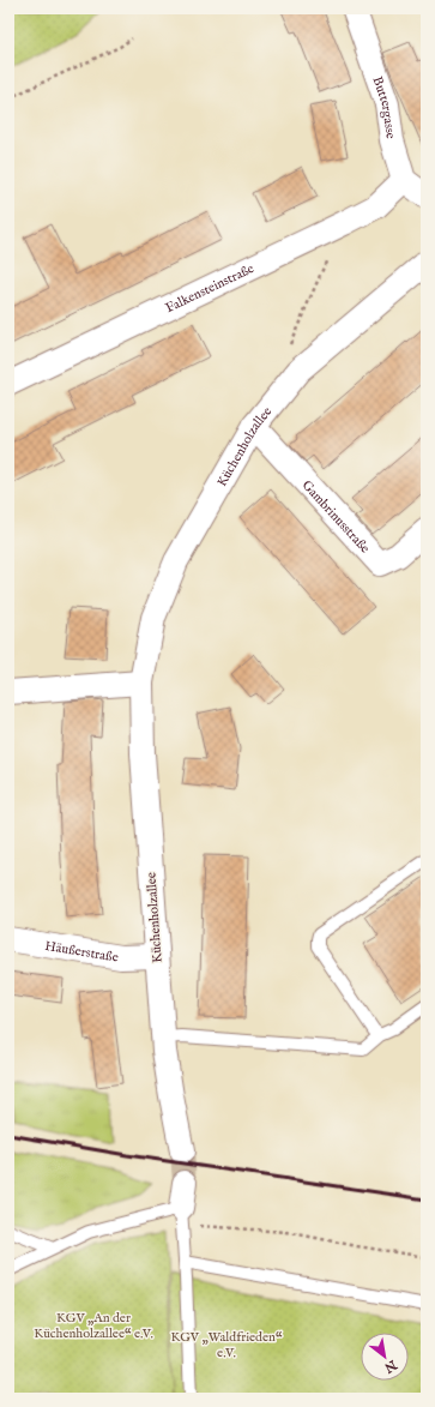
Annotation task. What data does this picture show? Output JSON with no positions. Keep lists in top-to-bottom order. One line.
{"streets":{"street":["Buttergasse","Falkensteinstraße","Küchenholzallee","Gambrinusstraße","Häußerstraße"]},"crossings":[["Buttergasse","Falkensteinstraße"],["Küchenholzallee","Gambrinusstraße"],["Küchenholzallee","Häußerstraße"]],"parks":["KGV „An der Küchenholzallee“ e.V.","KGV „Waldfrieden“ e.V."],"north":"bottom right"}
